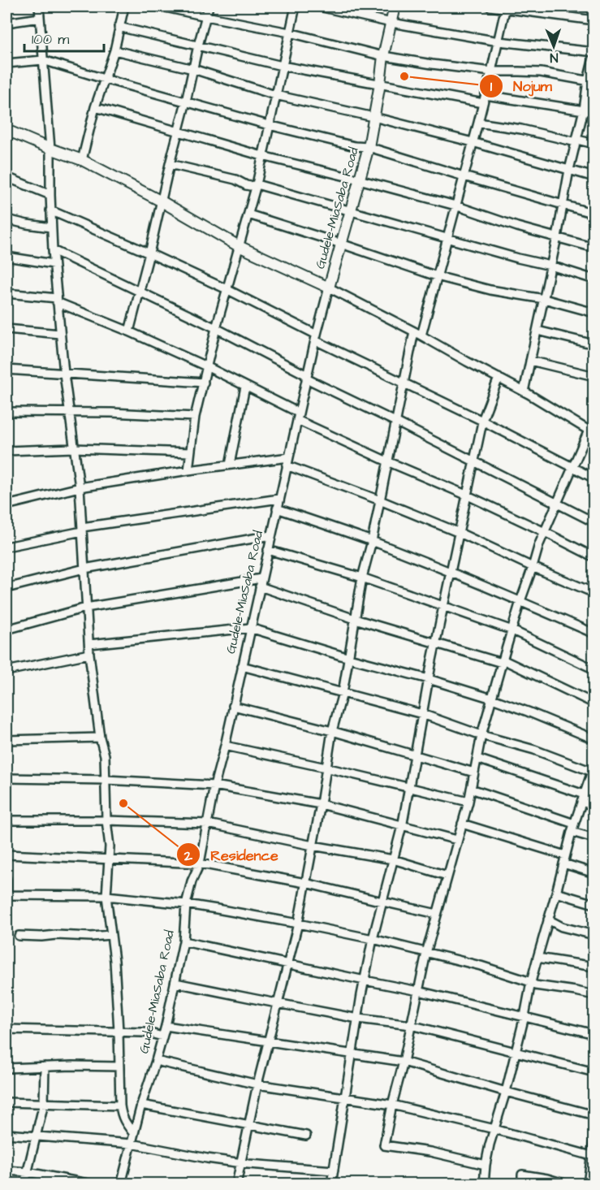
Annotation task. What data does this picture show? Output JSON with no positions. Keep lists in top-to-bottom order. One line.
{"streets":{"main road":["Gudele-MiaSaba Road"]},"places":["Nojum","Residence"],"scale_bar":"100 m","north":"bottom"}
